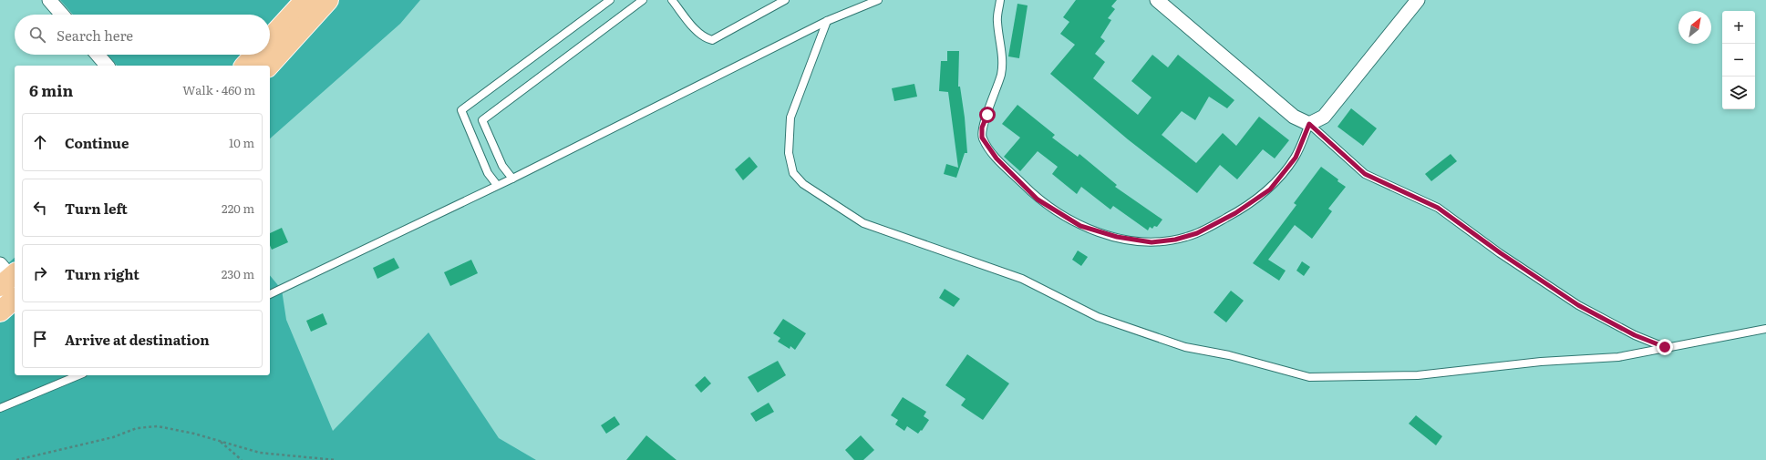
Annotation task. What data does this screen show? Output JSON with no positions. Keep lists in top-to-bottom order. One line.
{"north":"top right","page":{"map_buttons":["+","−"],"search":"Search here","heading":["6 min","Walk · 460 m"],"list":[["Continue","10 m"],["Turn left","220 m"],["Turn right","230 m"],"Arrive at destination"]}}
